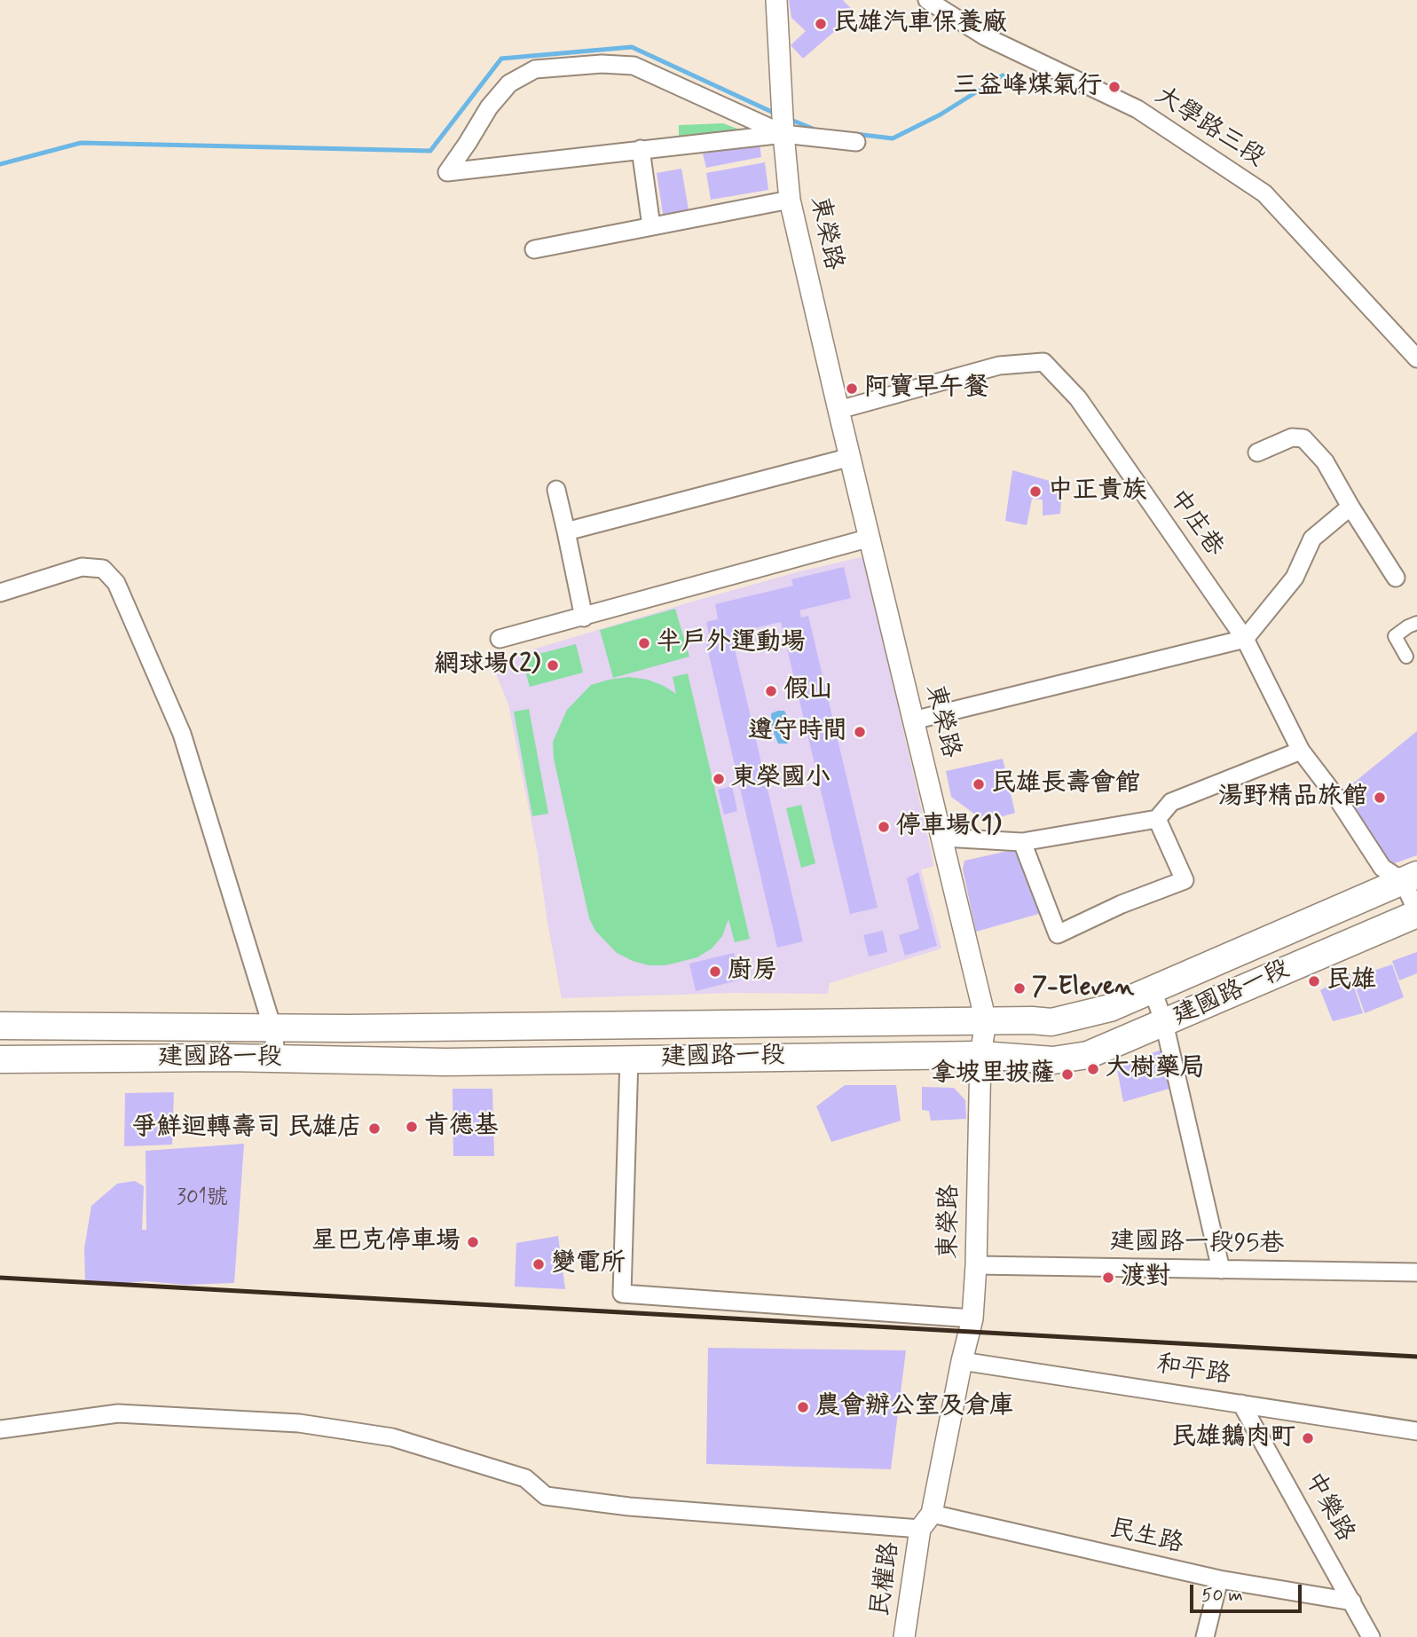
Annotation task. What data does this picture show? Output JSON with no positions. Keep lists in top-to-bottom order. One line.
{"streets":{"main road":["建國路一段"],"street":["大學路三段","東榮路","中庄巷","建國路一段95巷","和平路","中樂路","民生路","民權路"]},"crossings":[["東榮路","中庄巷"],["東榮路","建國路一段"],["東榮路","建國路一段95巷"],["東榮路","和平路"],["東榮路","民生路"],["東榮路","民權路"],["中庄巷","建國路一段"],["和平路","中樂路"],["中樂路","民生路"],["民生路","民權路"]],"places":["民雄汽車保養廠","三益峰煤氣行","阿寶早午餐","中正貴族","半戶外運動場","網球場(2)","假山","遵守時間","東榮國小","民雄長壽會館","湯野精品旅館","停車場(1)","廚房","民雄","7-Eleven","大樹藥局","拿坡里披薩","肯德基","爭鮮迴轉壽司 民雄店","星巴克停車場","變電所","渡對","農會辦公室及倉庫","民雄鵝肉町"],"house_numbers":["301號"],"scale_bar":"50 m"}
